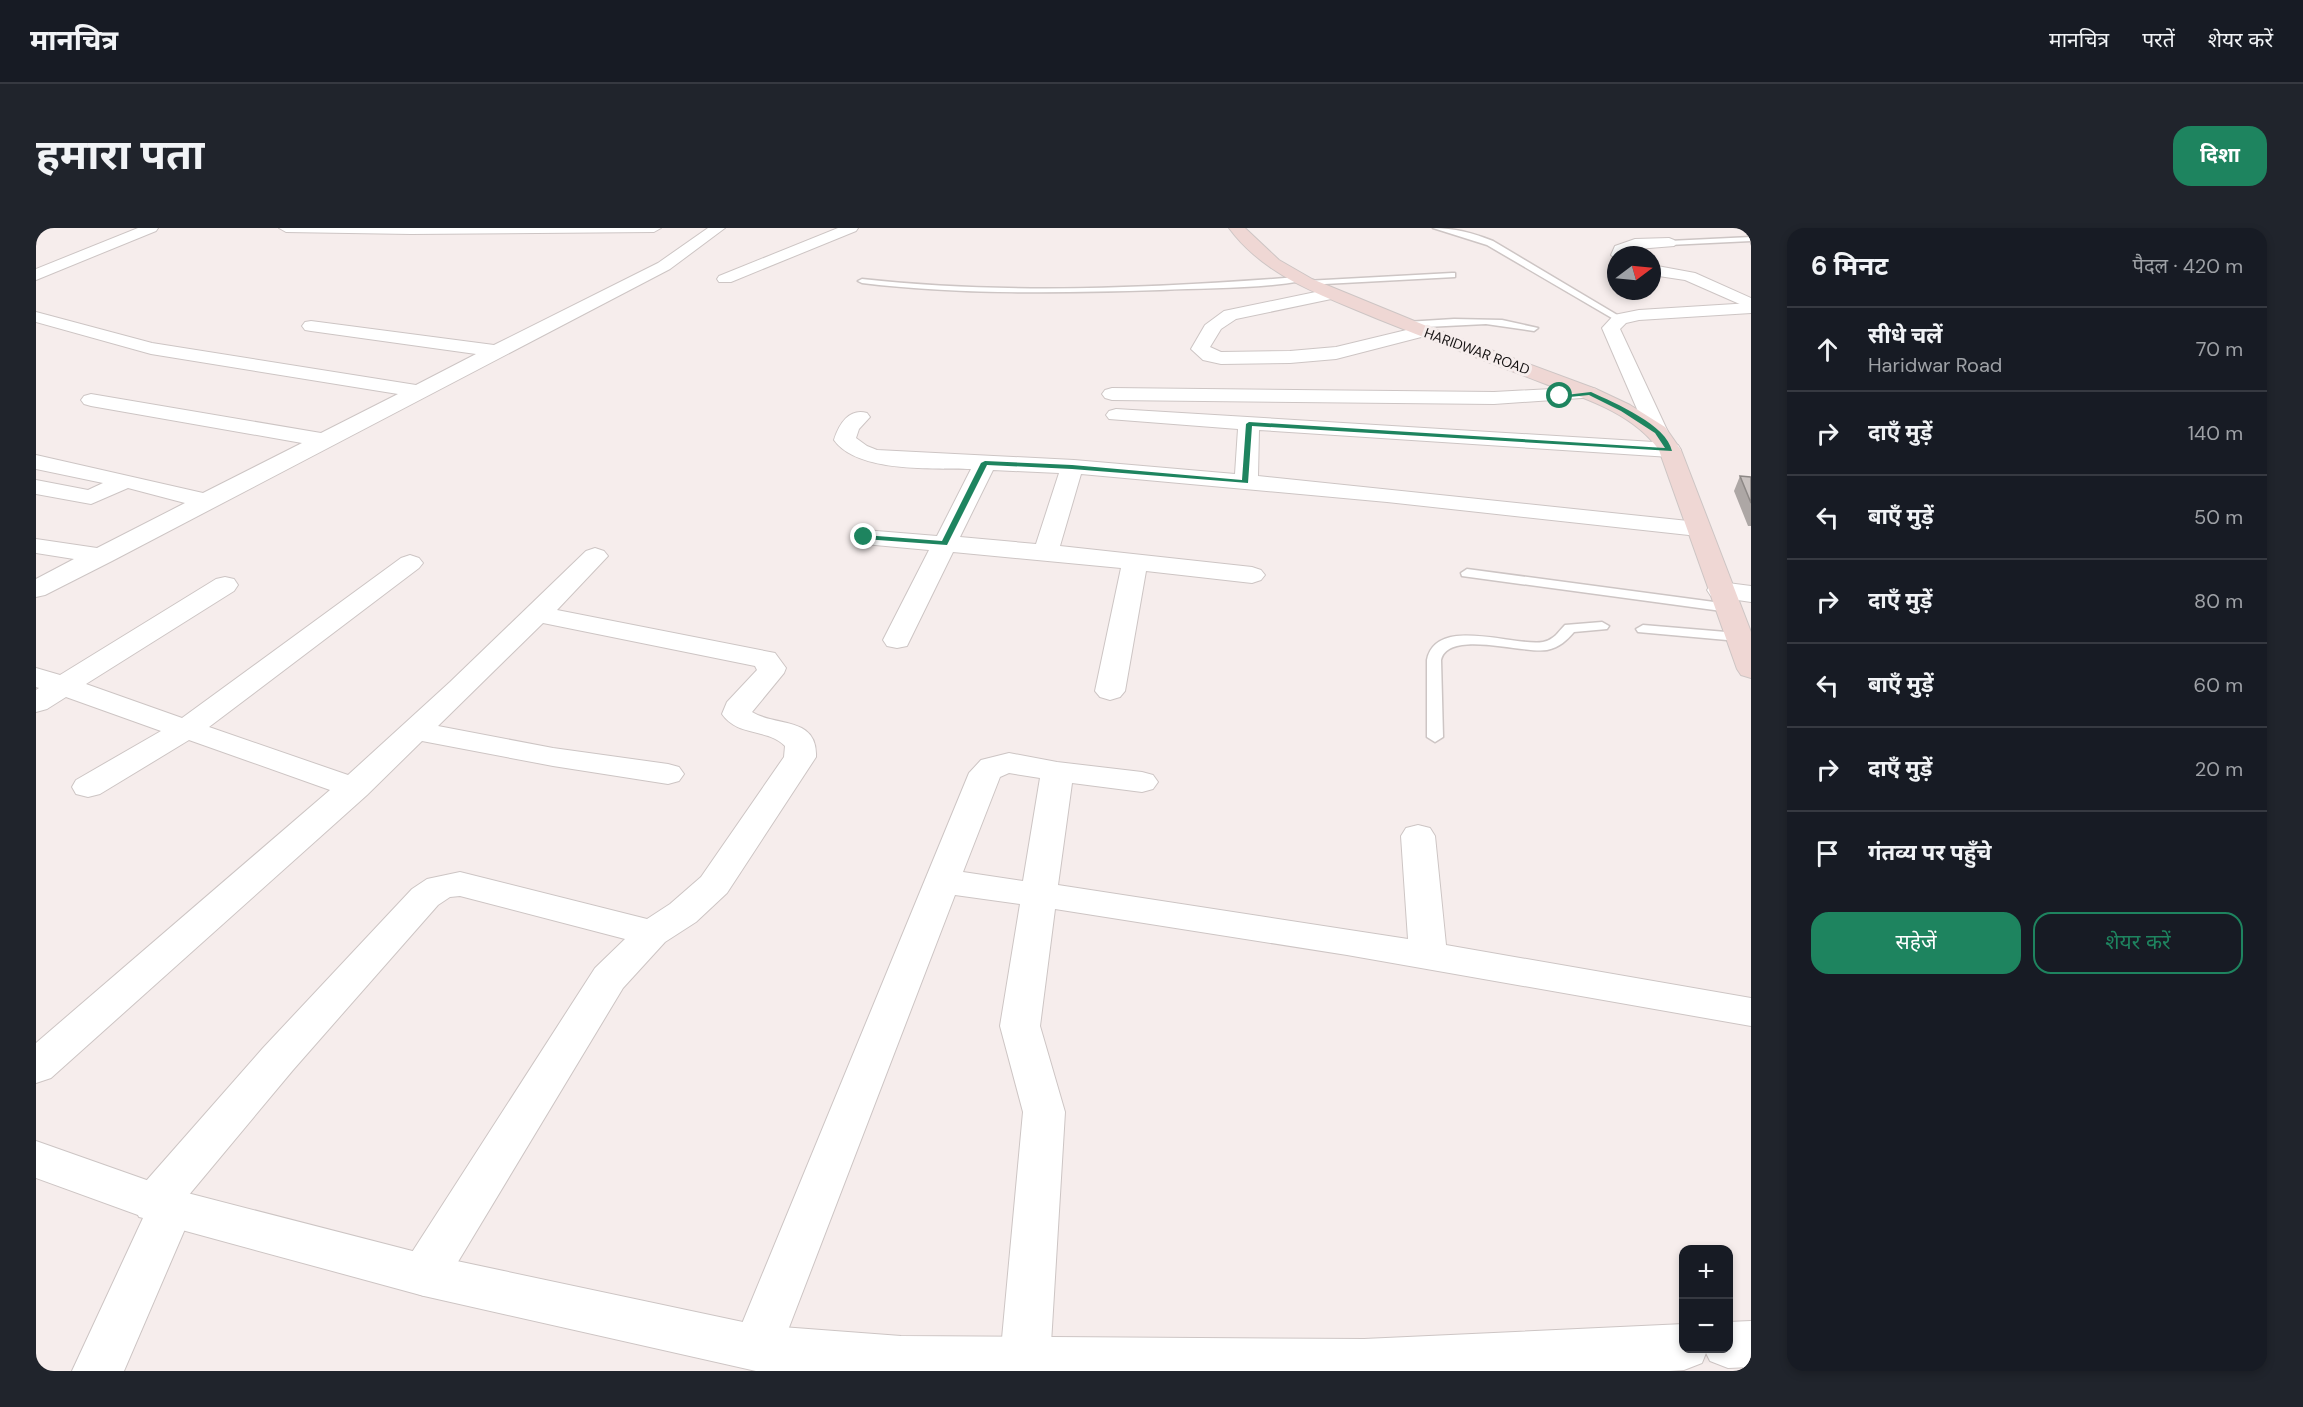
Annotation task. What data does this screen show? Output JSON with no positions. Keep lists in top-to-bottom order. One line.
{"streets":{"main road":["HARIDWAR ROAD"]},"north":"right","page":{"header":"मानचित्र","nav":["मानचित्र","परतें","शेयर करें"],"buttons":["दिशा",["सहेजें","शेयर करें"]],"title":"हमारा पता","heading":["6 मिनट","पैदल · 420 m"],"list":[["सीधे चलें","Haridwar Road","70 m"],["दाएँ मुड़ें","140 m"],["बाएँ मुड़ें","50 m"],["दाएँ मुड़ें","80 m"],["बाएँ मुड़ें","60 m"],["दाएँ मुड़ें","20 m"],"गंतव्य पर पहुँचे"],"map_buttons":["+","−"]}}
